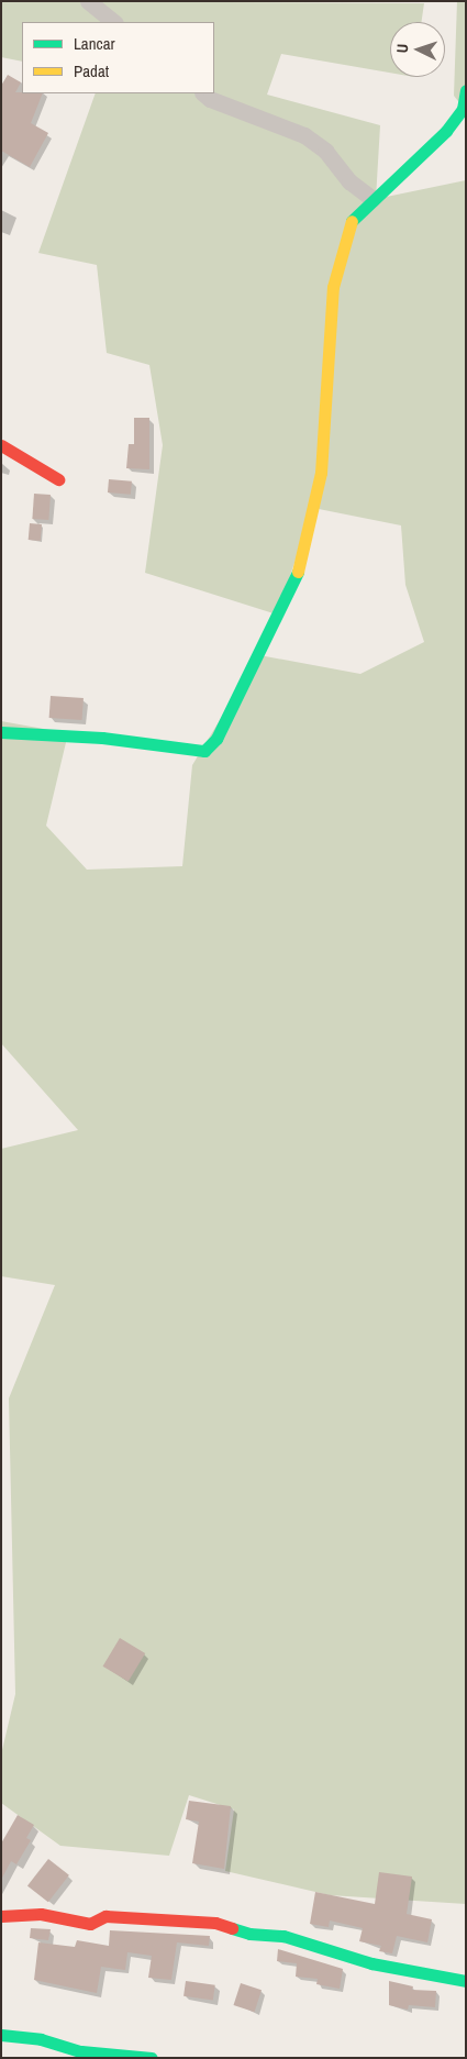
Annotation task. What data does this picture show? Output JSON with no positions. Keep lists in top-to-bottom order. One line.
{"legend":["Lancar","Padat"],"north":"left"}
